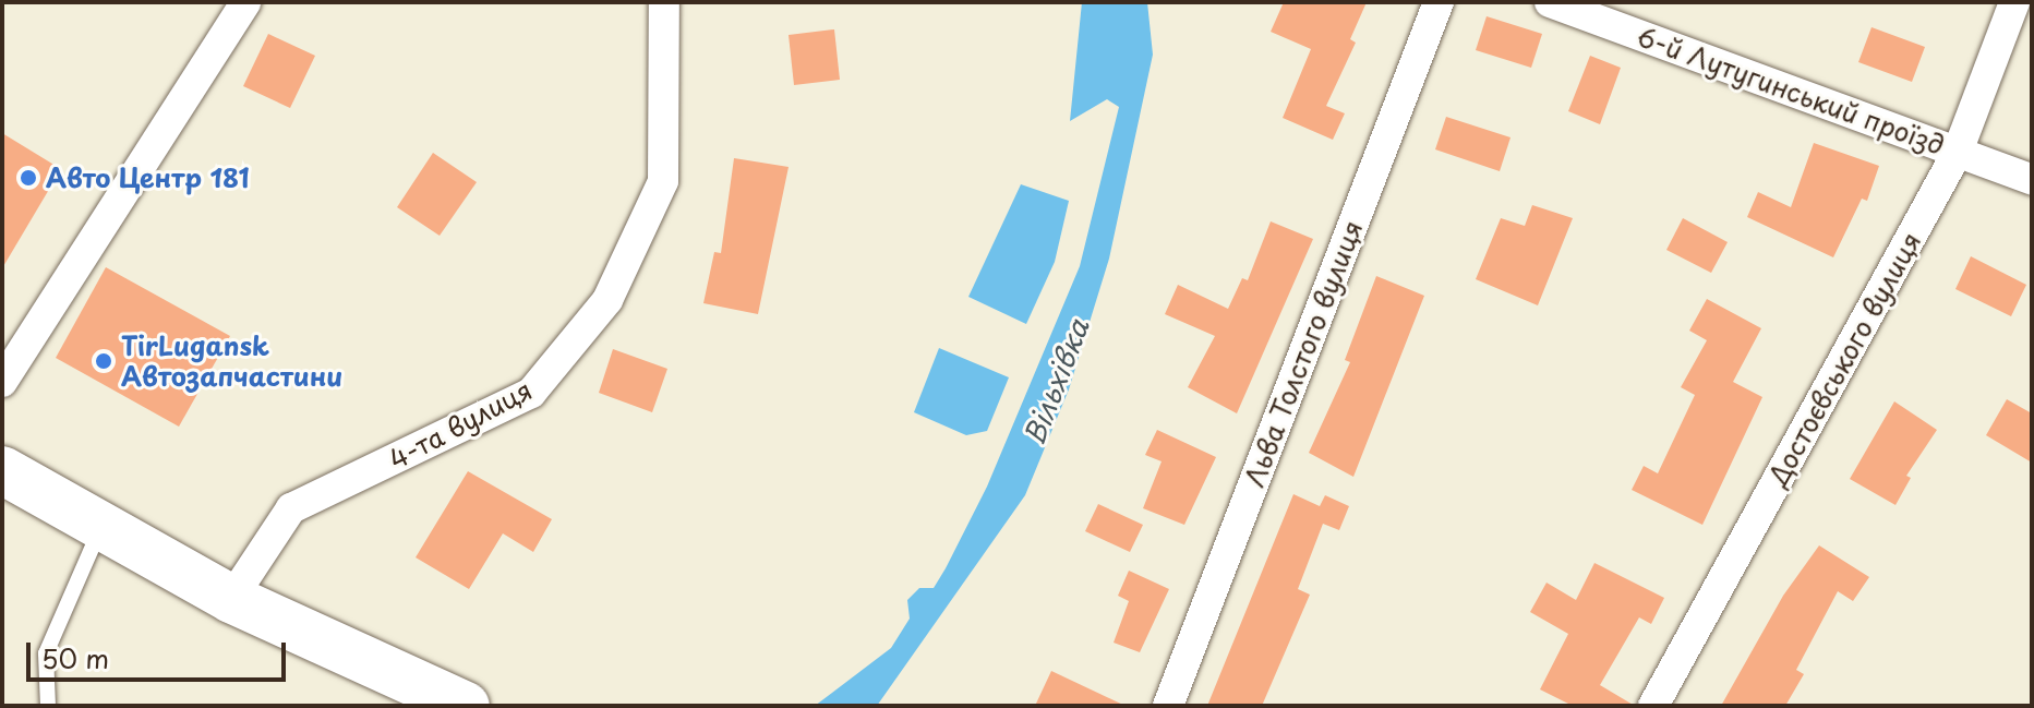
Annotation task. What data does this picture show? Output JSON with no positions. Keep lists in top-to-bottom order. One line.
{"streets":{"street":["6-й Лутугинський проїзд","Льва Толстого вулиця","Достоєвського вулиця","4-та вулиця"]},"crossings":[["6-й Лутугинський проїзд","Достоєвського вулиця"]],"water":["Вільхівка"],"places":["Авто Центр 181","TirLugansk Автозапчастини"],"scale_bar":"50 m"}
